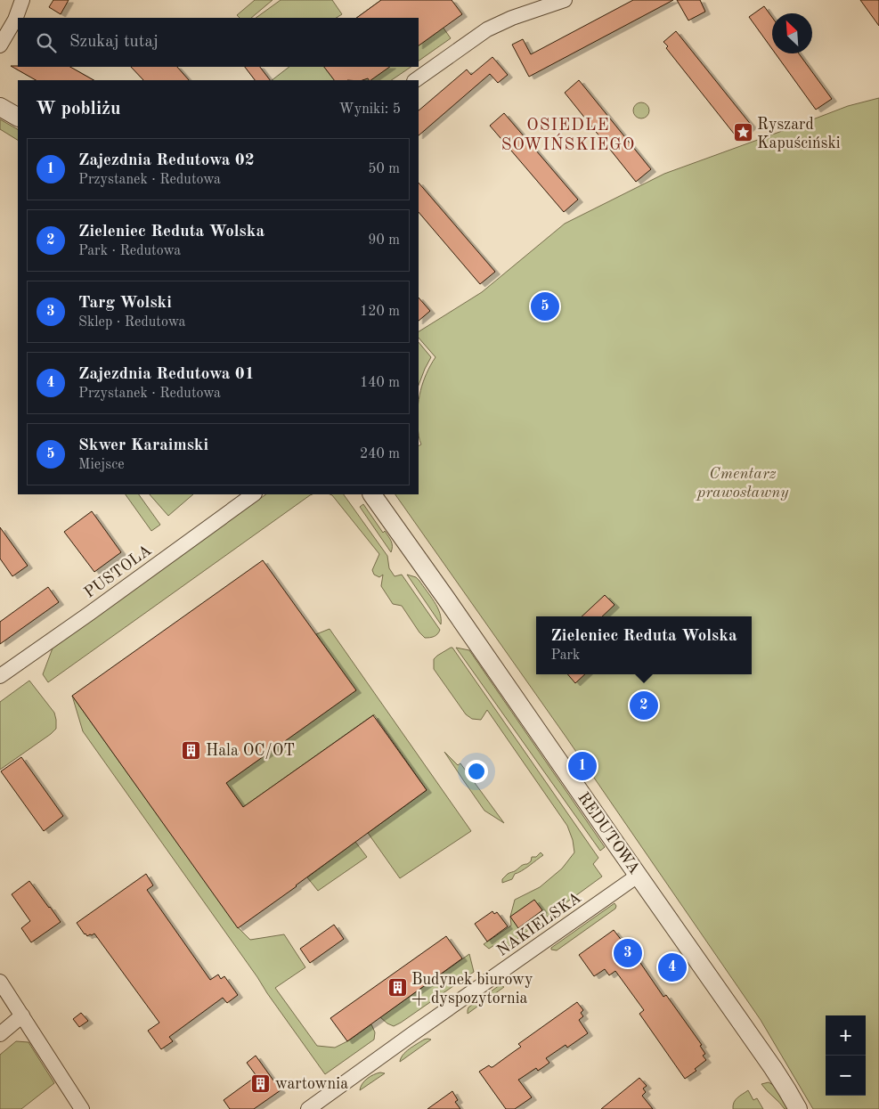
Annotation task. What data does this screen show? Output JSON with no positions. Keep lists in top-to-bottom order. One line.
{"streets":{"street":["PUSTOLA","REDUTOWA","NAKIELSKA"]},"crossings":[["REDUTOWA","NAKIELSKA"]],"districts":["OSIEDLE SOWIŃSKIEGO"],"parks":["Cmentarz prawosławny"],"places":{"place":["Ryszard Kapuściński"],"building":["Hala OC/OT","Budynek biurowy + dyspozytornia","wartownia"]},"north":"top left","page":{"search":"Szukaj tutaj","heading":["W pobliżu","Wyniki: 5"],"list":[{"mark":"1","name":"Zajezdnia Redutowa 02","note":"Przystanek · Redutowa","value":"50 m"},{"mark":"2","name":"Zieleniec Reduta Wolska","note":"Park · Redutowa","value":"90 m"},{"mark":"3","name":"Targ Wolski","note":"Sklep · Redutowa","value":"120 m"},{"mark":"4","name":"Zajezdnia Redutowa 01","note":"Przystanek · Redutowa","value":"140 m"},{"mark":"5","name":"Skwer Karaimski","note":"Miejsce","value":"240 m"}],"pins":["5","2","1","3","4"],"popup":["Zieleniec Reduta Wolska","Park"],"map_buttons":["+","−"]}}
